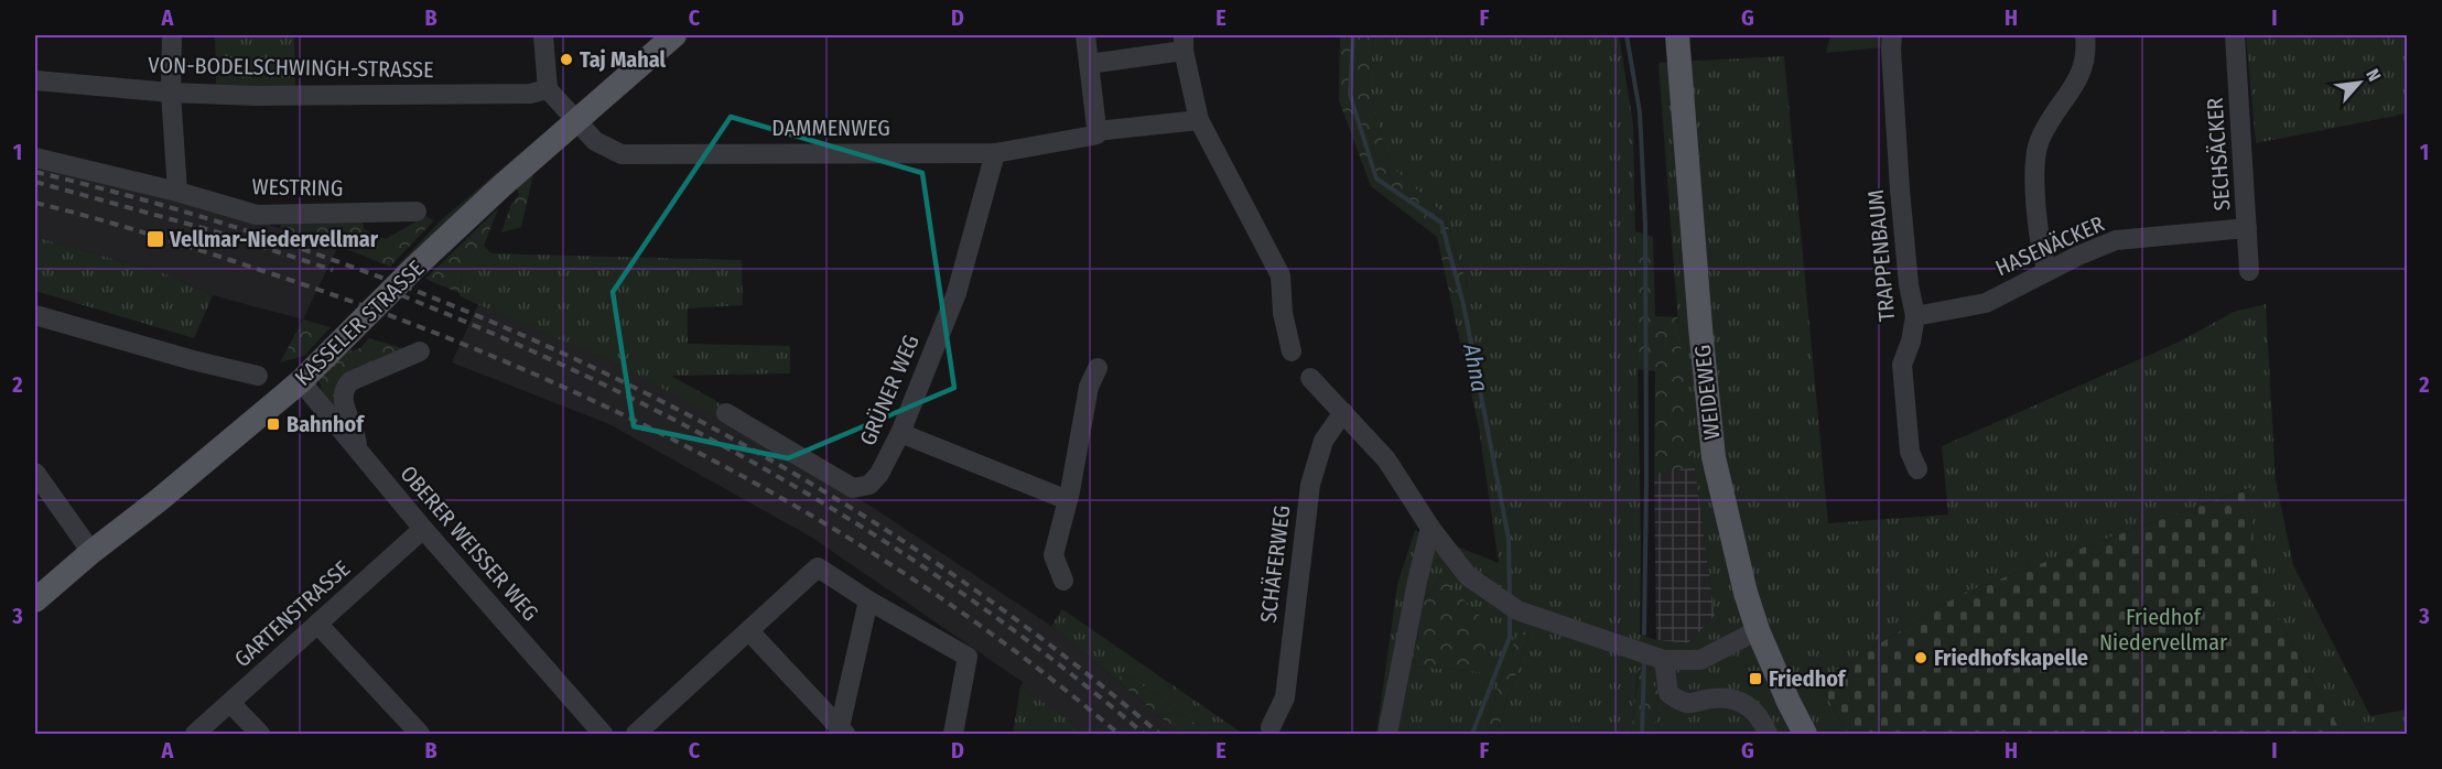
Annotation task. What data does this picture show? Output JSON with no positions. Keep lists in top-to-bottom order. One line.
{"streets":{"main road":["KASSELER STRASSE","WEIDEWEG"],"street":["VON-BODELSCHWINGH-STRASSE","DAMMENWEG","SECHSÄCKER","WESTRING","HASENÄCKER","TRAPPENBAUM","GRÜNER WEG","OBERER WEISSER WEG","SCHÄFERWEG","GARTENSTRASSE"]},"crossings":[["VON-BODELSCHWINGH-STRASSE","DAMMENWEG"],["DAMMENWEG","KASSELER STRASSE"],["DAMMENWEG","GRÜNER WEG"],["SECHSÄCKER","HASENÄCKER"],["HASENÄCKER","TRAPPENBAUM"],["KASSELER STRASSE","OBERER WEISSER WEG"],["OBERER WEISSER WEG","GARTENSTRASSE"]],"water":["Ahna"],"parks":["Friedhof Niedervellmar"],"places":{"other":["Taj Mahal","Friedhofskapelle"],"transit":["Vellmar-Niedervellmar","Bahnhof","Friedhof"]},"north":"top right","grid":{"columns":["A","B","C","D","E","F","G","H","I"],"rows":["1","2","3"]}}
